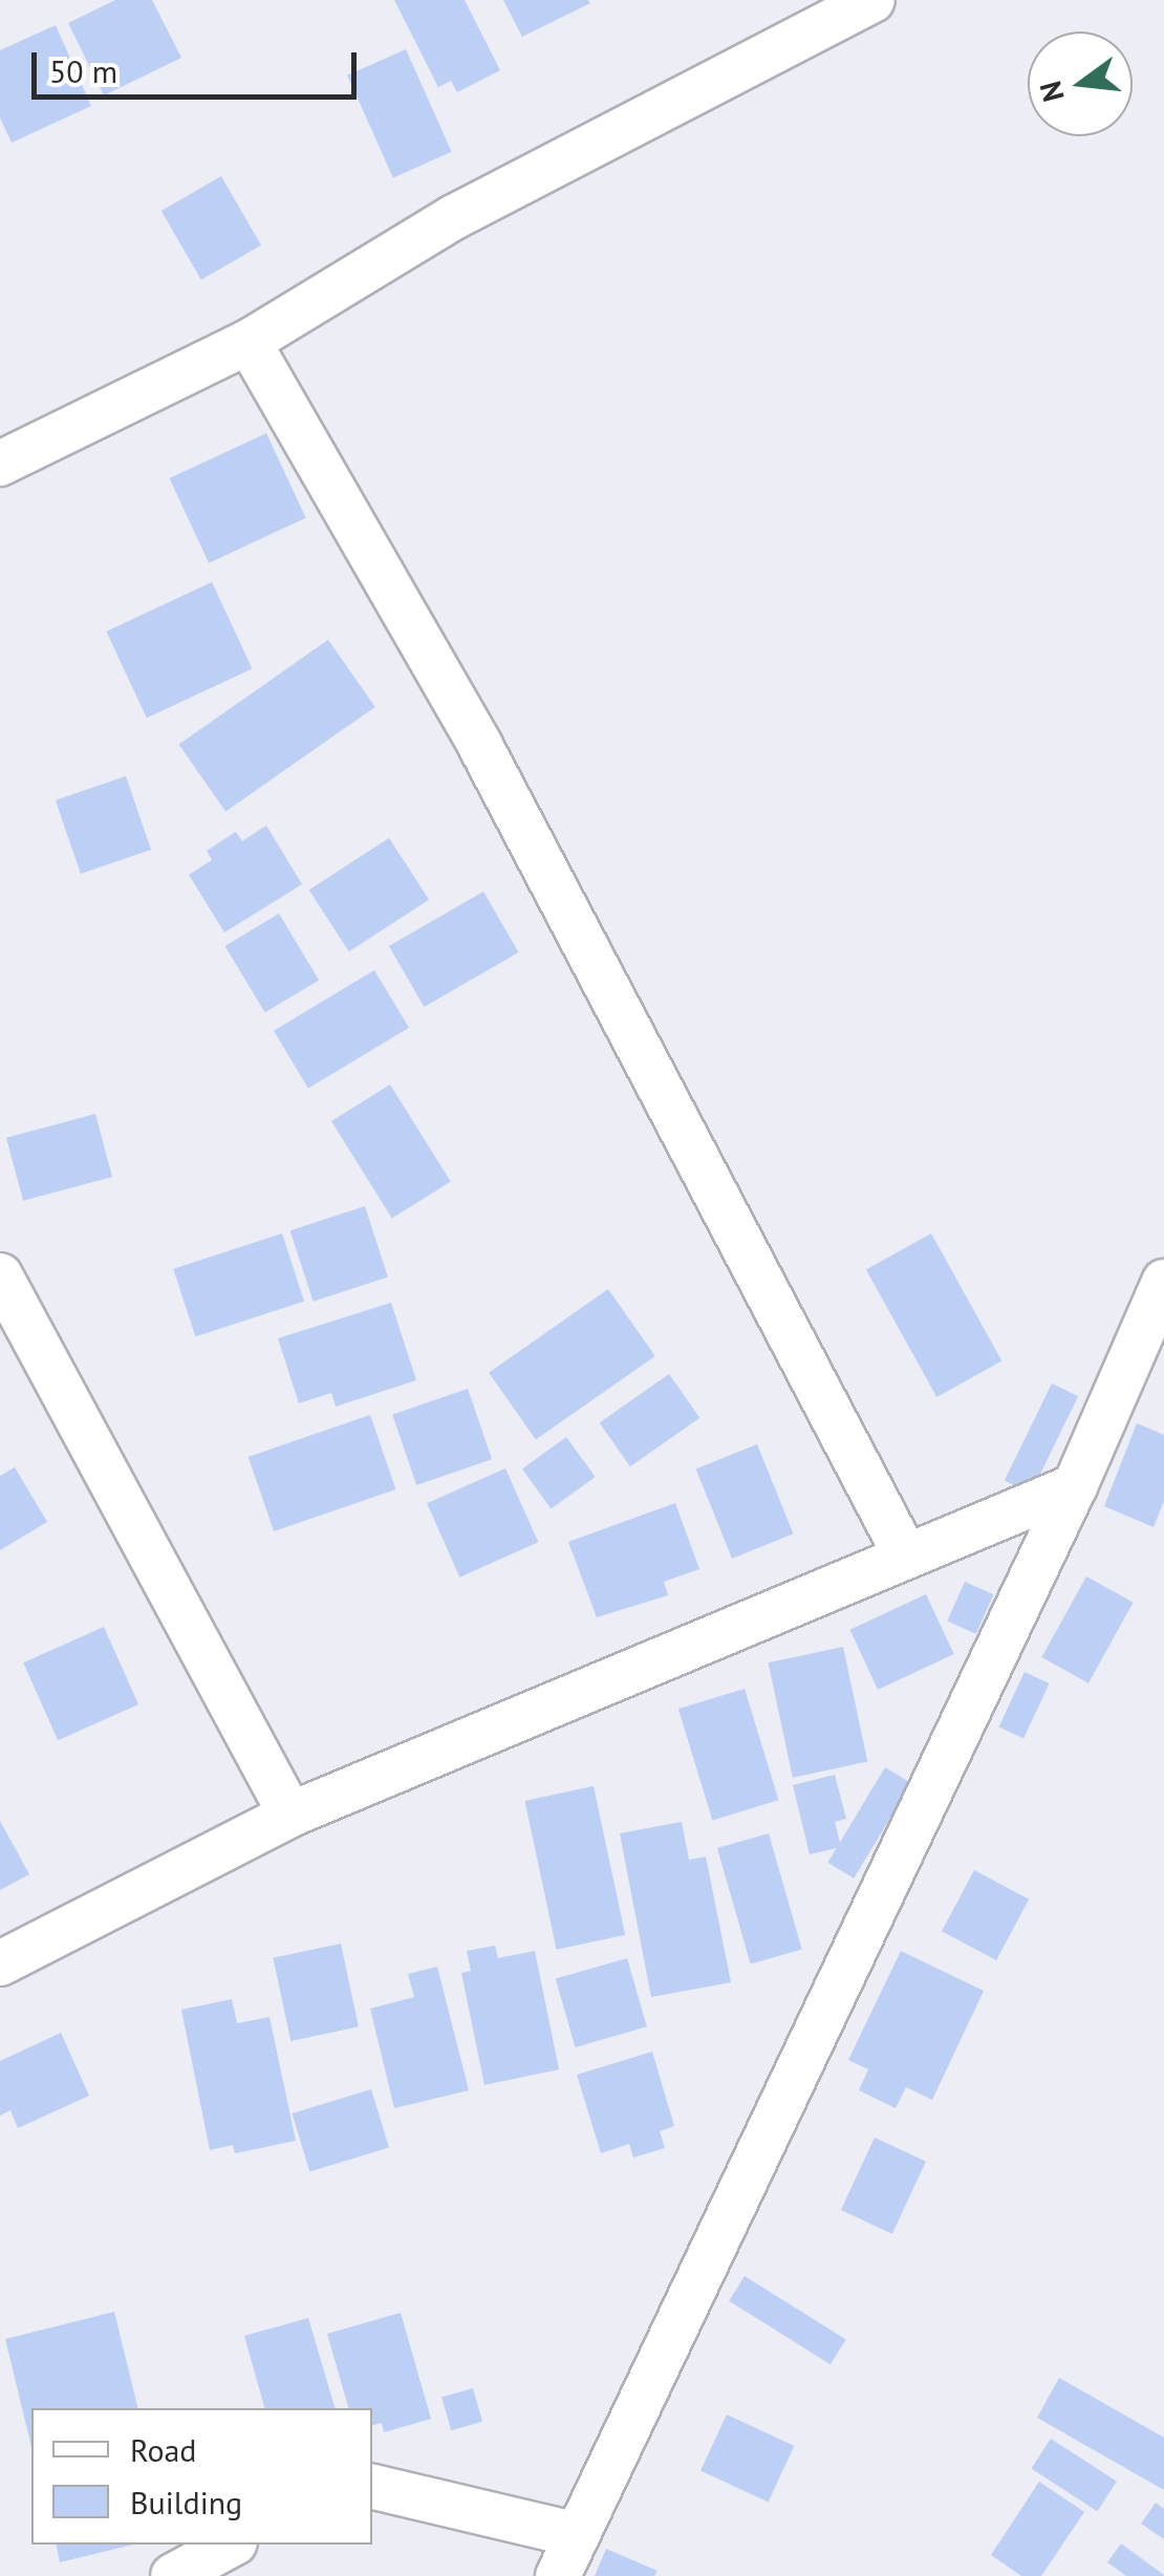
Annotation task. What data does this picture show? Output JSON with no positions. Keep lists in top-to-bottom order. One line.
{"legend":["Road","Building"],"scale_bar":"50 m","north":"left"}
